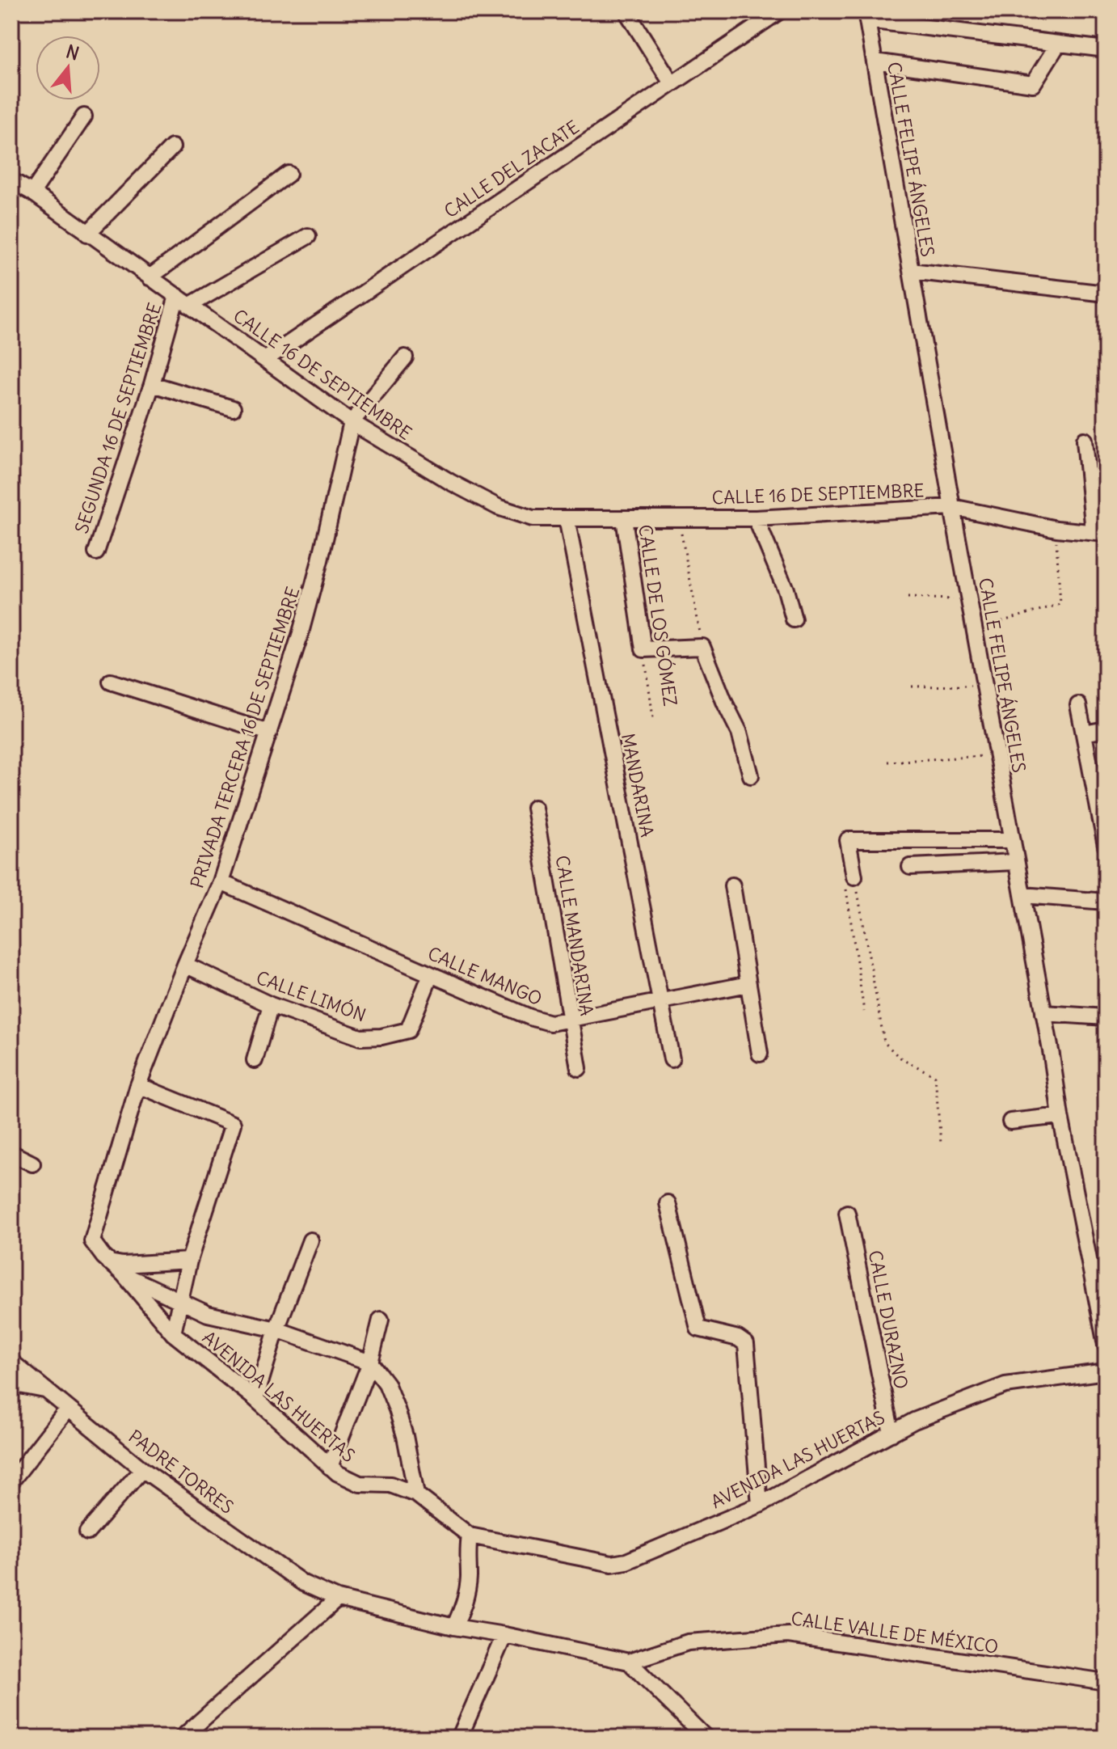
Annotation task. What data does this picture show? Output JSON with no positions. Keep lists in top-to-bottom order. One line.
{"streets":{"street":["CALLE FELIPE ÁNGELES","CALLE DEL ZACATE","CALLE 16 DE SEPTIEMBRE","SEGUNDA 16 DE SEPTIEMBRE","CALLE DE LOS GÓMEZ","PRIVADA TERCERA 16 DE SEPTIEMBRE","MANDARINA","CALLE MANDARINA","CALLE MANGO","CALLE LIMÓN","CALLE DURAZNO","AVENIDA LAS HUERTAS","PADRE TORRES","CALLE VALLE DE MÉXICO"]},"crossings":[["CALLE FELIPE ÁNGELES","CALLE 16 DE SEPTIEMBRE"],["CALLE DEL ZACATE","CALLE 16 DE SEPTIEMBRE"],["CALLE 16 DE SEPTIEMBRE","SEGUNDA 16 DE SEPTIEMBRE"],["CALLE 16 DE SEPTIEMBRE","CALLE DE LOS GÓMEZ"],["CALLE 16 DE SEPTIEMBRE","PRIVADA TERCERA 16 DE SEPTIEMBRE"],["CALLE 16 DE SEPTIEMBRE","MANDARINA"],["PRIVADA TERCERA 16 DE SEPTIEMBRE","CALLE MANGO"],["PRIVADA TERCERA 16 DE SEPTIEMBRE","CALLE LIMÓN"],["PRIVADA TERCERA 16 DE SEPTIEMBRE","AVENIDA LAS HUERTAS"],["MANDARINA","CALLE MANGO"],["CALLE MANDARINA","CALLE MANGO"],["CALLE MANGO","CALLE LIMÓN"],["CALLE DURAZNO","AVENIDA LAS HUERTAS"]],"north":"top"}
